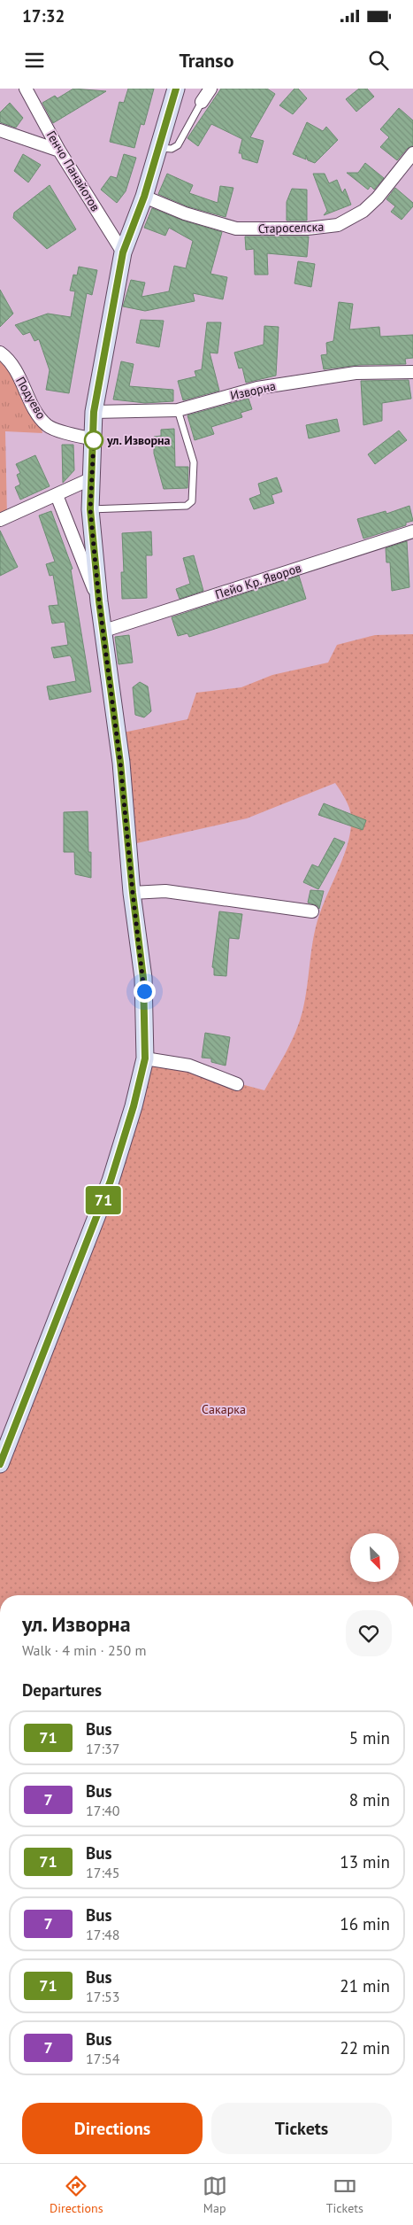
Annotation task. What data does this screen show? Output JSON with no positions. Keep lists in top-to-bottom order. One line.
{"streets":{"street":["Генчо Панайотов","Староселска","Изворна","Подуево","Пейо Кр. Яворов"]},"parks":["Сакарка"],"places":["ул. Изворна"],"lines":["bus line 71"],"north":"bottom right","page":{"status":"17:32","header":"Transo","on_map":"71","heading":[["ул. Изворна","Walk · 4 min · 250 m"],"Departures"],"list":[{"mark":"71","name":"Bus","note":"17:37","value":"5 min"},{"mark":"7","name":"Bus","note":"17:40","value":"8 min"},{"mark":"71","name":"Bus","note":"17:45","value":"13 min"},{"mark":"7","name":"Bus","note":"17:48","value":"16 min"},{"mark":"71","name":"Bus","note":"17:53","value":"21 min"},{"mark":"7","name":"Bus","note":"17:54","value":"22 min"}],"buttons":["Directions","Tickets"],"tabs":["Directions","Map","Tickets"]}}
